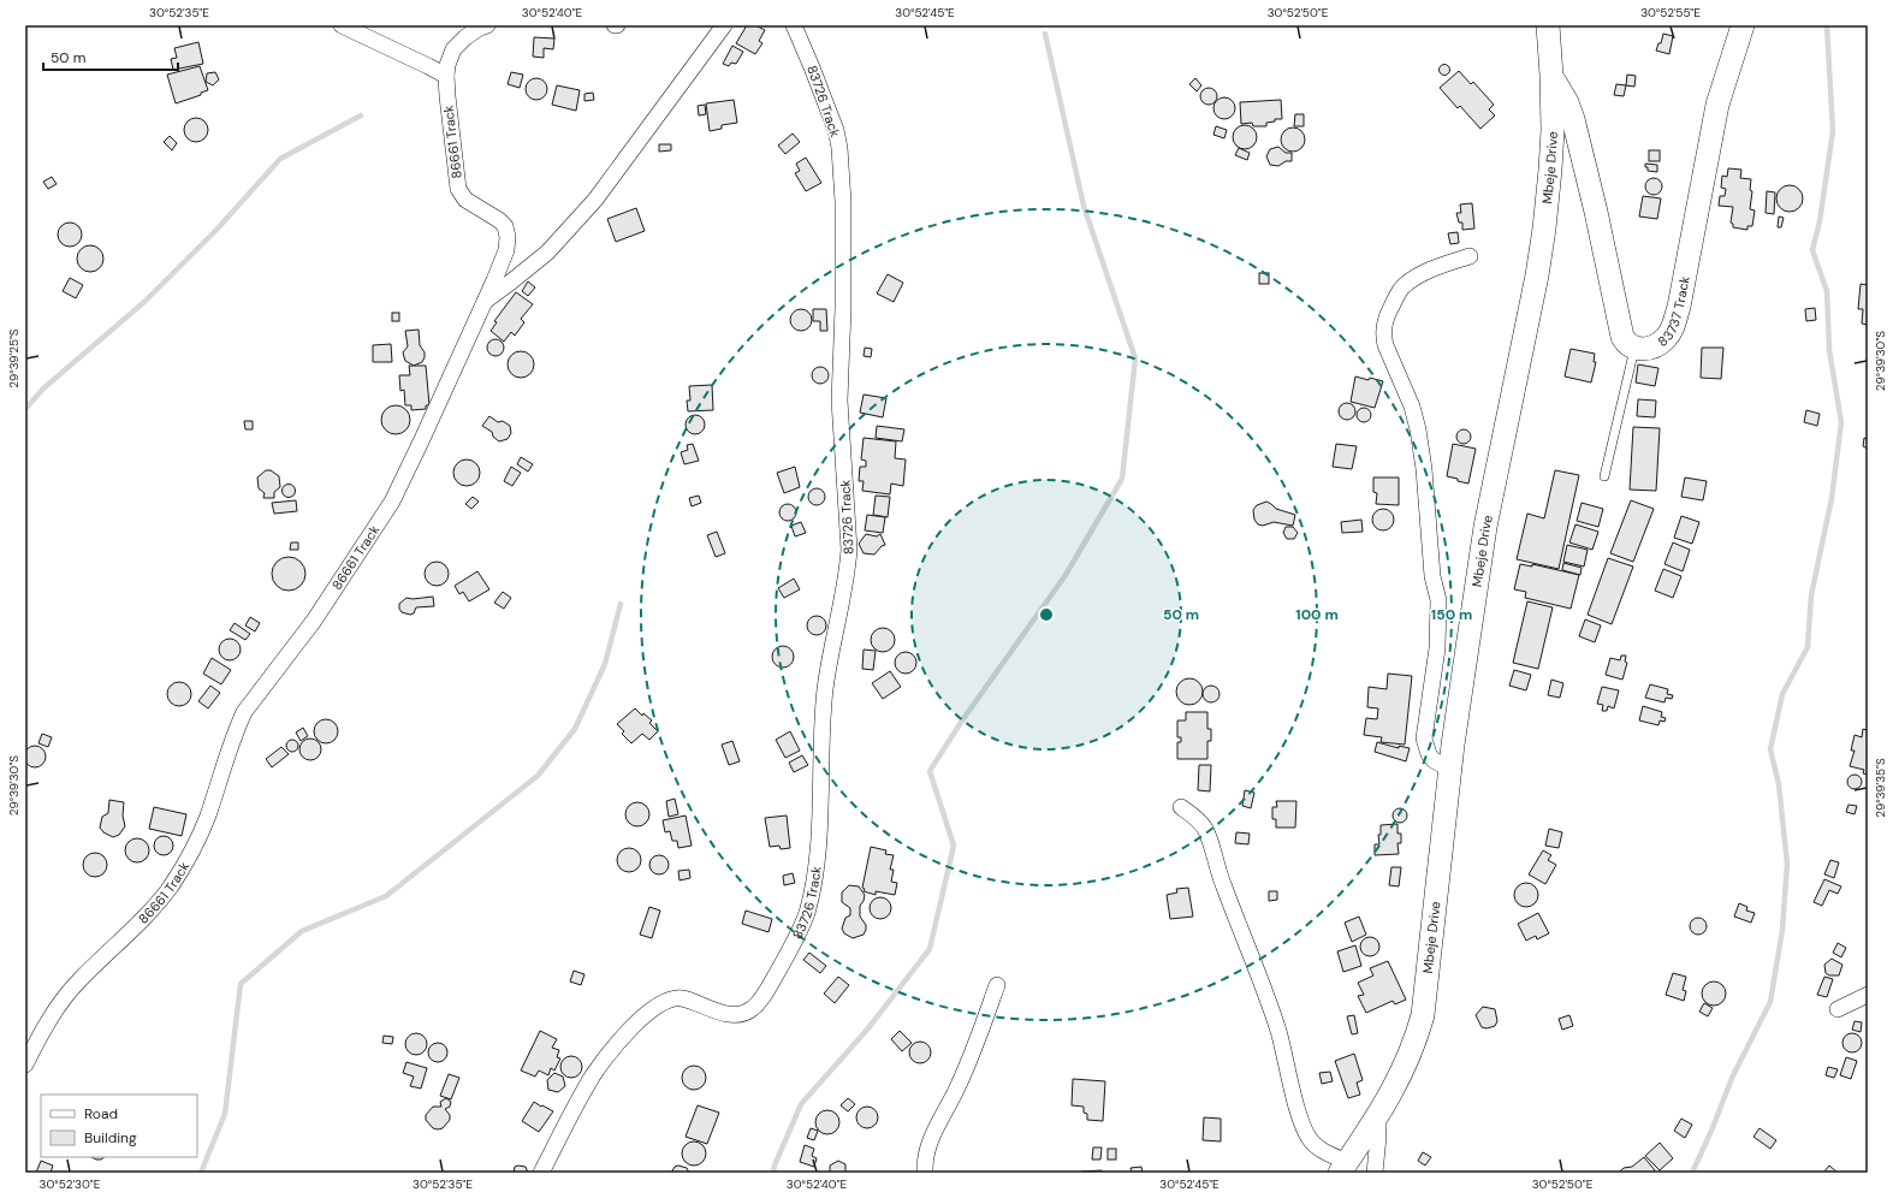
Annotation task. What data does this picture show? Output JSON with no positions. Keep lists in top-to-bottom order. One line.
{"streets":{"street":["83726 Track","86661 Track","Mbeje Drive","83737 Track"]},"crossings":[["Mbeje Drive","83737 Track"]],"legend":["Road","Building"],"scale_bar":"50 m","coordinates":["30°52'35\"E","30°52'40\"E","30°52'45\"E","30°52'50\"E","30°52'55\"E","29°39'25\"S","29°39'30\"S","29°39'35\"S","30°52'30\"E"],"rings":["50 m","100 m","150 m"]}
